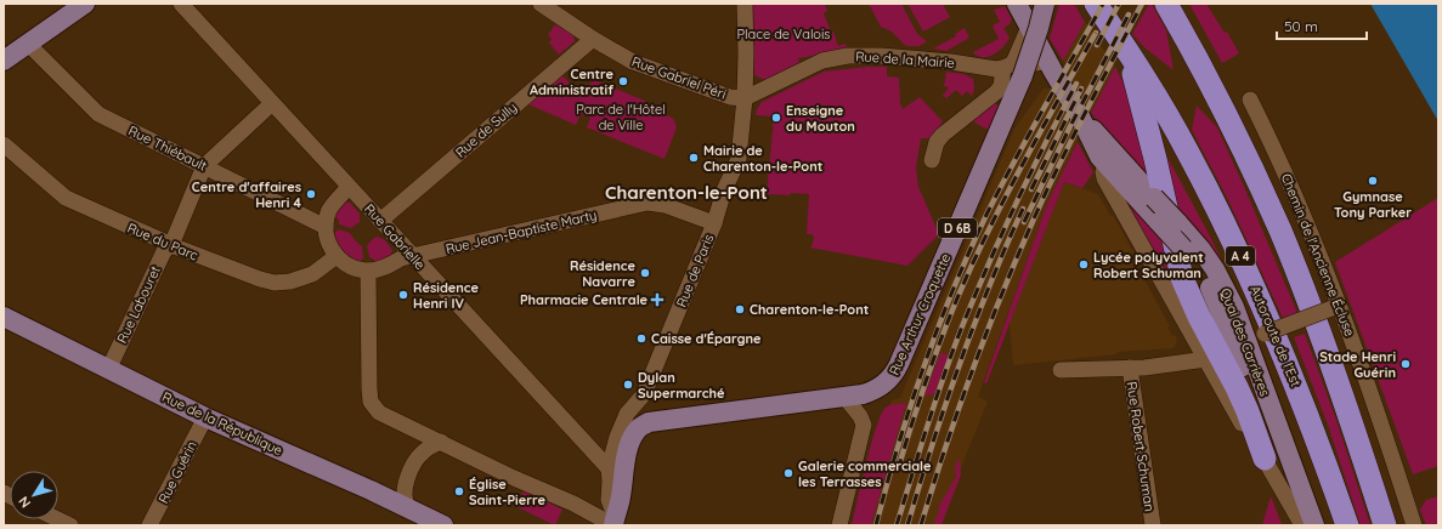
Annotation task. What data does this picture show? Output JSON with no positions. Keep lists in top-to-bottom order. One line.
{"streets":{"highway":["A 4","Autoroute de l’Est"],"main road":["D 6B","Rue Arthur Croquette","Quai des Carrières","Rue de la République"],"street":["Rue de la Mairie","Rue Gabriel Péri","Rue de Sully","Rue Thiébault","Rue Jean-Baptiste Marty","Rue Gabrielle","Rue du Parc","Chemin de l'Ancienne Écluse","Rue de Paris","Rue Labouret","Rue Robert Schuman","Rue Guérin"]},"crossings":[["Rue de la Mairie","Rue Gabriel Péri"],["Rue de la Mairie","Rue de Paris"],["Rue de la Mairie","Rue Arthur Croquette"],["Rue de la Mairie","Quai des Carrières"],["Rue Gabriel Péri","Rue de Sully"],["Rue Gabriel Péri","Rue de Paris"],["Rue de Sully","Rue Gabrielle"],["Rue Thiébault","Rue Labouret"],["Rue Jean-Baptiste Marty","Rue Gabrielle"],["Rue Jean-Baptiste Marty","Rue de Paris"],["Rue Gabrielle","Rue de Paris"],["Rue Gabrielle","Rue Labouret"],["Rue du Parc","Rue Labouret"],["Rue de Paris","Rue Arthur Croquette"],["Rue Labouret","Rue de la République"],["Rue de la République","Rue Guérin"]],"districts":["Charenton-le-Pont"],"parks":["Place de Valois","Parc de l'Hôtel de Ville"],"places":{"other":["Centre Administratif","Enseigne du Mouton","Mairie de Charenton-le-Pont","Gymnase Tony Parker","Centre d'affaires Henri 4","Lycée polyvalent Robert Schuman","Résidence Navarre","Résidence Henri IV","Charenton-le-Pont","Caisse d'Épargne","Stade Henri Guérin","Dylan Supermarché","Galerie commerciale les Terrasses","Église Saint-Pierre"],"health":["Pharmacie Centrale"]},"scale_bar":"50 m","north":"bottom left"}
